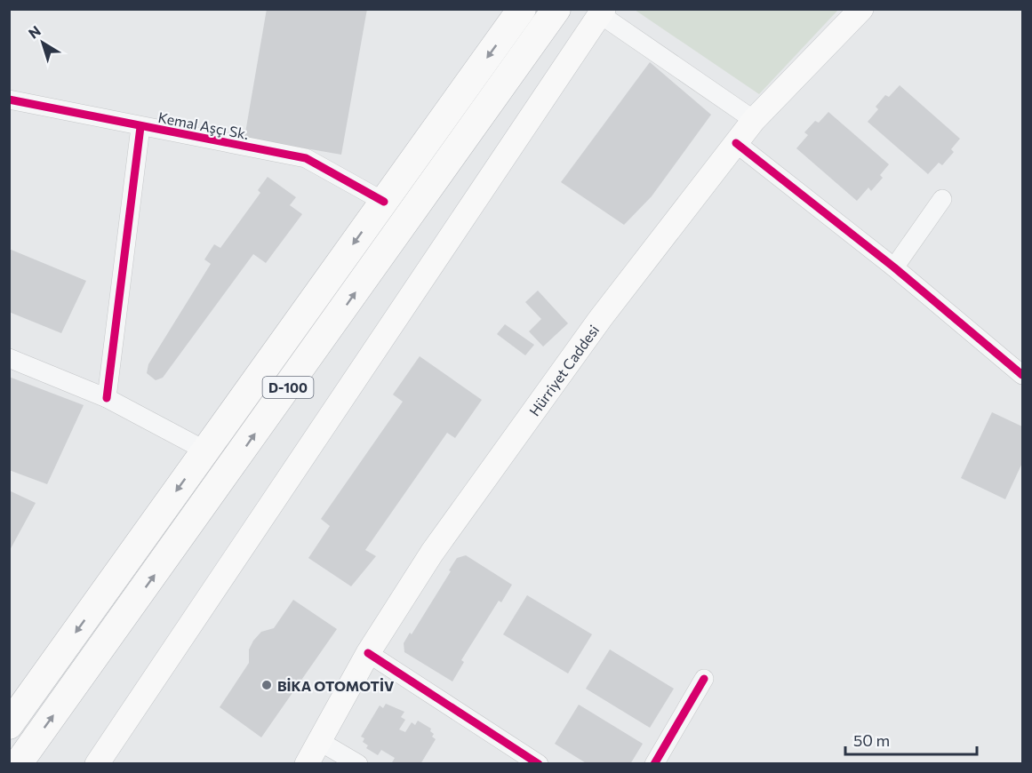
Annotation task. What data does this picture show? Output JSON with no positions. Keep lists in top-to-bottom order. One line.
{"streets":{"highway":["D-100"],"main road":["Hürriyet Caddesi"],"street":["Kemal Aşçı Sk."]},"crossings":[["Kemal Aşçı Sk.","D-100"]],"places":["BİKA OTOMOTİV"],"scale_bar":"50 m","north":"top left"}
